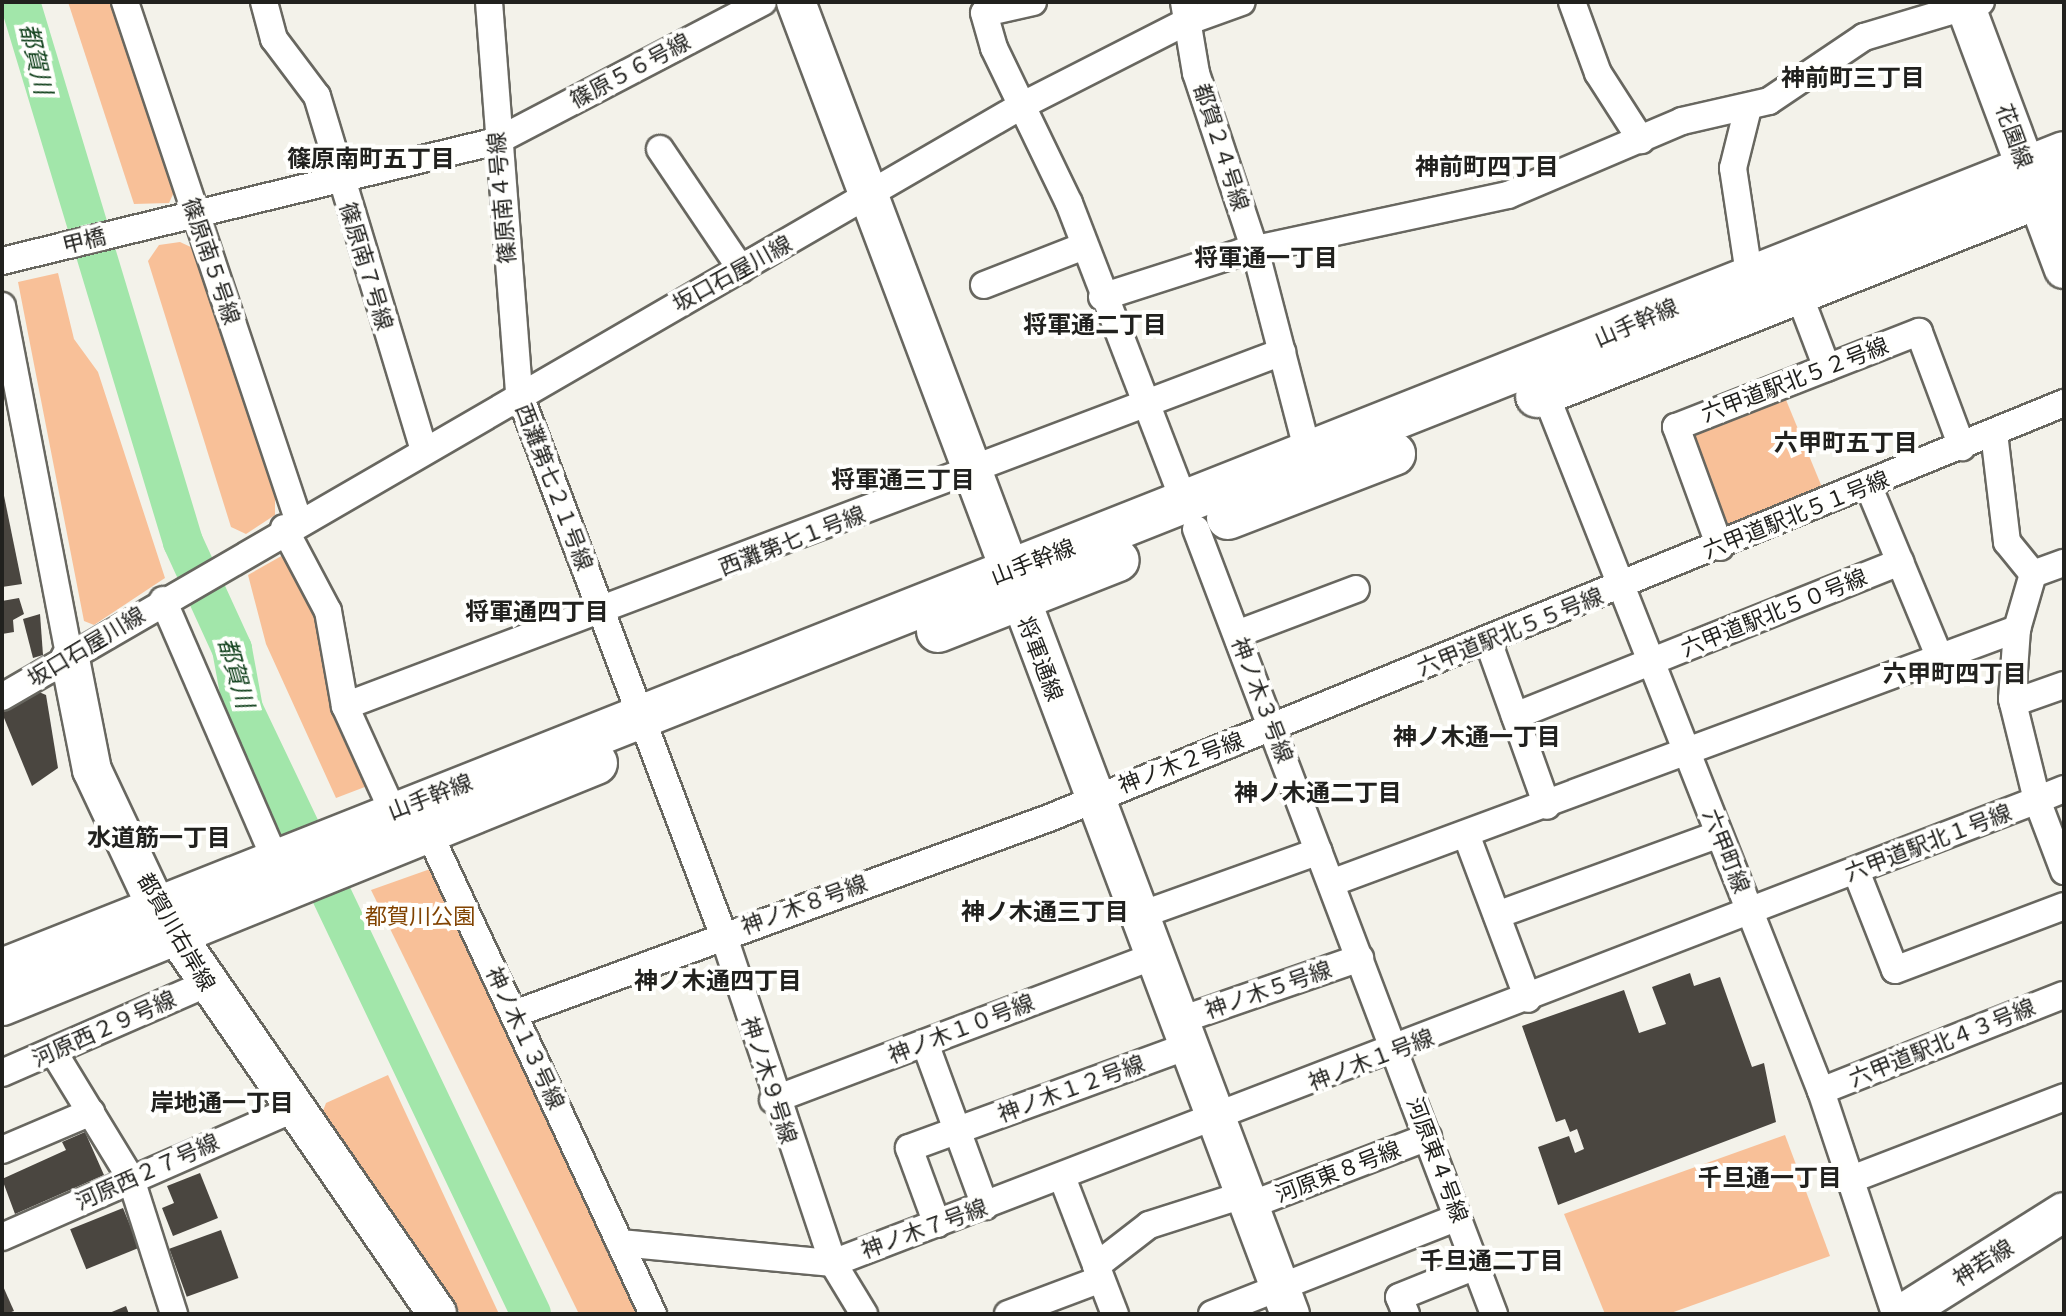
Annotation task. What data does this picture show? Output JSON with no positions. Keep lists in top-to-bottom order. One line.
{"streets":{"main road":["山手幹線"],"street":["篠原５６号線","花園線","都賀２４号線","篠原南４号線","甲橋","篠原南５号線","篠原南７号線","坂口石屋川線","六甲道駅北５２号線","西灘第七２１号線","六甲道駅北５１号線","西灘第七１号線","六甲道駅北５０号線","六甲道駅北５５号線","将軍通線","神ノ木３号線","神ノ木２号線","六甲道駅北１号線","六甲町線","神ノ木８号線","都賀川右岸線","神ノ木５号線","河原西２９号線","神ノ木１０号線","神ノ木１３号線","六甲道駅北４３号線","神ノ木１号線","神ノ木９号線","神ノ木１２号線","河原東４号線","河原西２７号線","河原東８号線","神ノ木７号線","神若線"]},"crossings":[["篠原５６号線","篠原南４号線"],["篠原５６号線","甲橋"],["篠原５６号線","篠原南７号線"],["花園線","山手幹線"],["都賀２４号線","坂口石屋川線"],["都賀２４号線","山手幹線"],["都賀２４号線","西灘第七１号線"],["篠原南４号線","坂口石屋川線"],["篠原南４号線","西灘第七２１号線"],["甲橋","篠原南５号線"],["甲橋","篠原南７号線"],["篠原南５号線","坂口石屋川線"],["篠原南５号線","山手幹線"],["篠原南５号線","西灘第七１号線"],["篠原南７号線","坂口石屋川線"],["坂口石屋川線","西灘第七２１号線"],["坂口石屋川線","将軍通線"],["坂口石屋川線","神ノ木３号線"],["坂口石屋川線","都賀川右岸線"],["山手幹線","西灘第七２１号線"],["山手幹線","将軍通線"],["山手幹線","神ノ木３号線"],["山手幹線","六甲町線"],["山手幹線","都賀川右岸線"],["山手幹線","神ノ木１３号線"],["山手幹線","神ノ木９号線"],["六甲道駅北５２号線","六甲道駅北５１号線"],["西灘第七２１号線","西灘第七１号線"],["西灘第七２１号線","神ノ木９号線"],["六甲道駅北５１号線","六甲道駅北５５号線"],["六甲道駅北５１号線","六甲町線"],["西灘第七１号線","将軍通線"],["西灘第七１号線","神ノ木３号線"],["六甲道駅北５０号線","六甲町線"],["六甲道駅北５５号線","神ノ木２号線"],["六甲道駅北５５号線","六甲町線"],["将軍通線","神ノ木２号線"],["将軍通線","神ノ木８号線"],["将軍通線","神ノ木５号線"],["将軍通線","神ノ木１０号線"],["将軍通線","神ノ木１号線"],["将軍通線","神ノ木１２号線"],["将軍通線","河原東８号線"],["将軍通線","神ノ木７号線"],["神ノ木３号線","神ノ木２号線"],["神ノ木３号線","神ノ木５号線"],["神ノ木３号線","神ノ木１号線"],["神ノ木３号線","河原東４号線"],["神ノ木２号線","神ノ木８号線"],["六甲道駅北１号線","六甲町線"],["六甲道駅北１号線","神ノ木１号線"],["六甲町線","六甲道駅北４３号線"],["神ノ木８号線","神ノ木１３号線"],["神ノ木８号線","神ノ木９号線"],["都賀川右岸線","河原西２９号線"],["都賀川右岸線","河原西２７号線"],["神ノ木５号線","神ノ木１２号線"],["神ノ木１０号線","神ノ木９号線"],["神ノ木１３号線","神ノ木７号線"],["神ノ木１号線","河原東４号線"],["神ノ木１号線","神ノ木７号線"],["神ノ木９号線","神ノ木７号線"],["神ノ木１２号線","神ノ木７号線"],["河原東４号線","河原東８号線"]],"districts":["神前町三丁目","篠原南町五丁目","神前町四丁目","将軍通一丁目","将軍通二丁目","六甲町五丁目","将軍通三丁目","将軍通四丁目","六甲町四丁目","神ノ木通一丁目","神ノ木通二丁目","水道筋一丁目","神ノ木通三丁目","神ノ木通四丁目","岸地通一丁目","千旦通一丁目","千旦通二丁目"],"water":["都賀川"],"parks":["都賀川公園"]}
